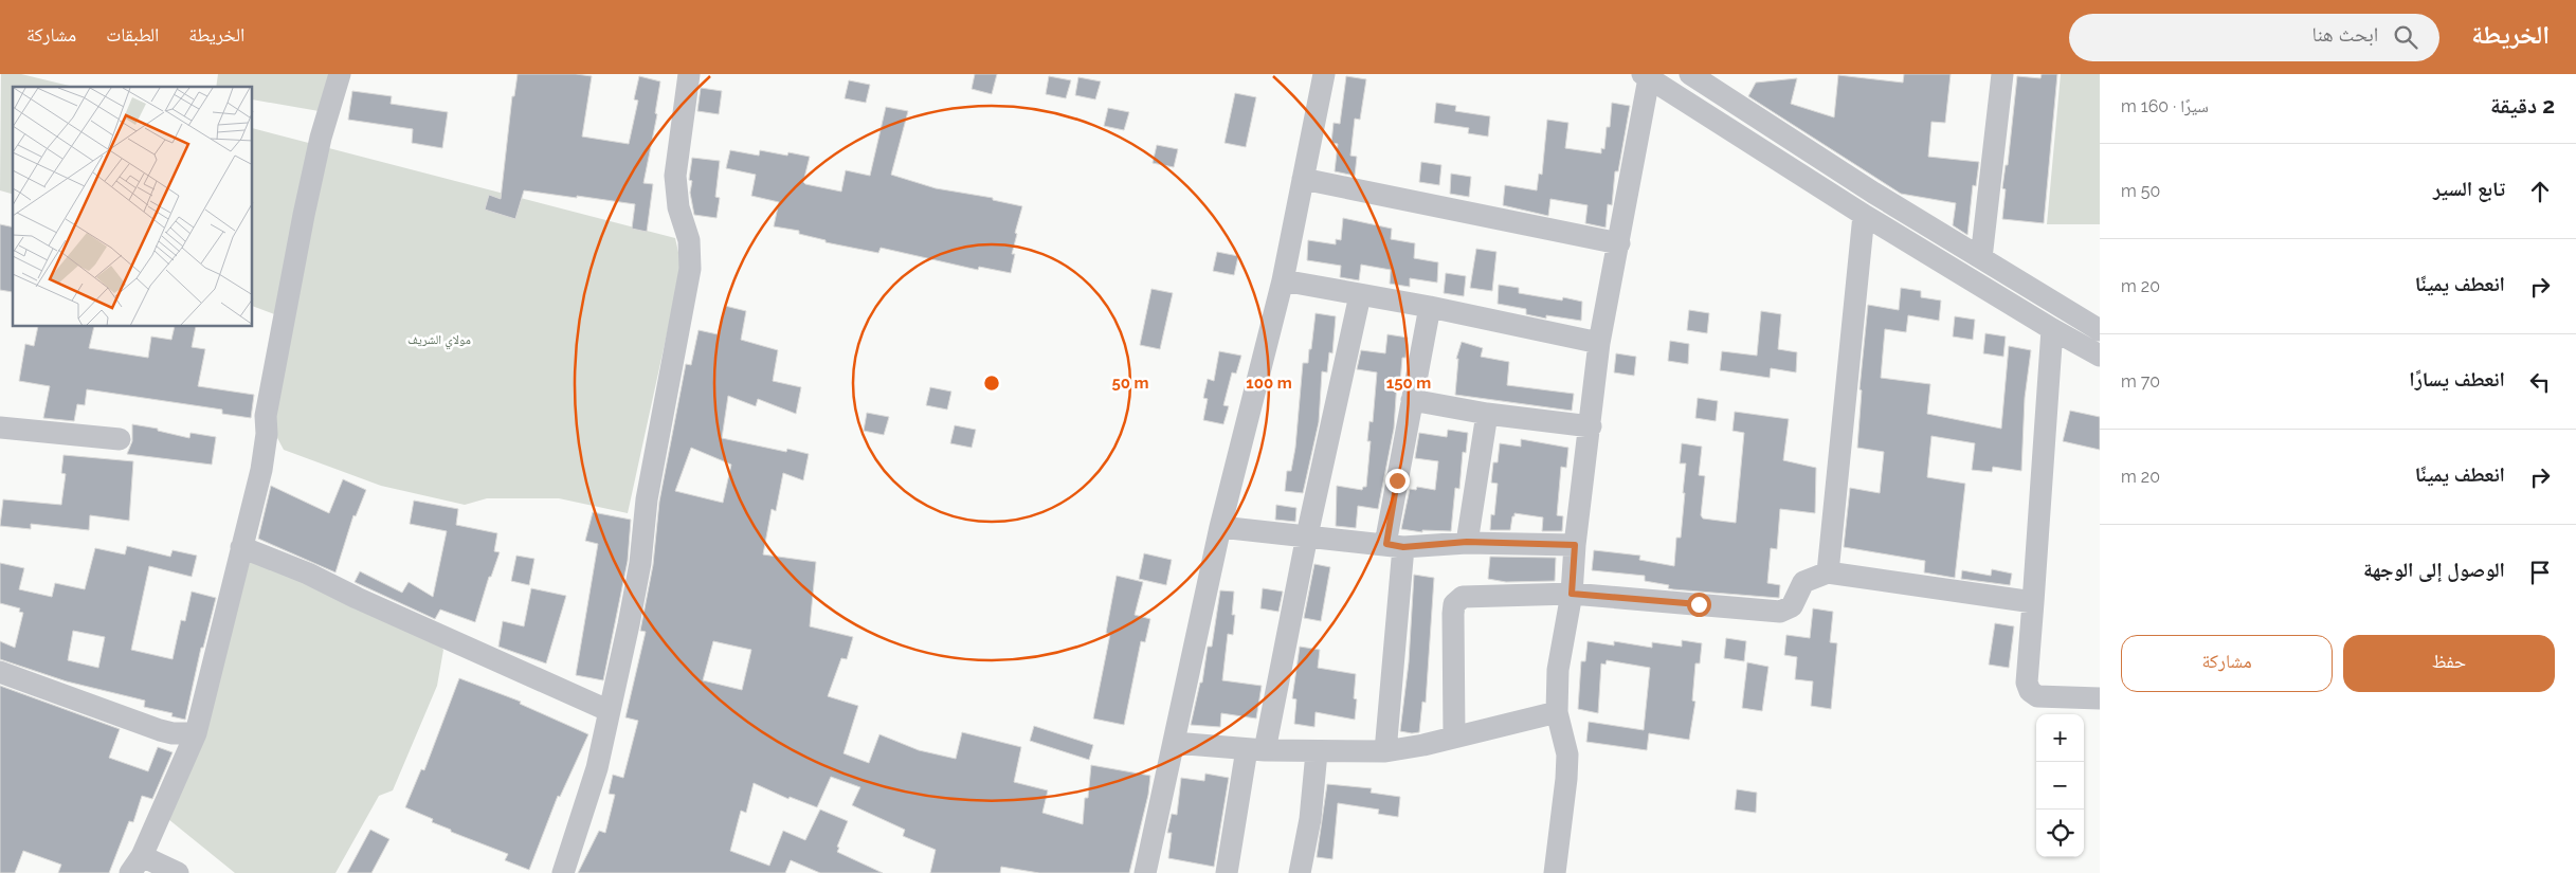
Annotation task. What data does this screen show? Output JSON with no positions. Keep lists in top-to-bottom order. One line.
{"parks":["مولاي الشريف"],"page":{"header":"الخريطة","search":"ابحث هنا","nav":["الخريطة","الطبقات","مشاركة"],"heading":["2 دقيقة","سيرًا · 160 m"],"list":[["تابع السير","50 m"],["انعطف يمينًا","20 m"],["انعطف يسارًا","70 m"],["انعطف يمينًا","20 m"],"الوصول إلى الوجهة"],"buttons":["حفظ","مشاركة"],"map_buttons":["+","−"]},"rings":["50 m","100 m","150 m"]}
